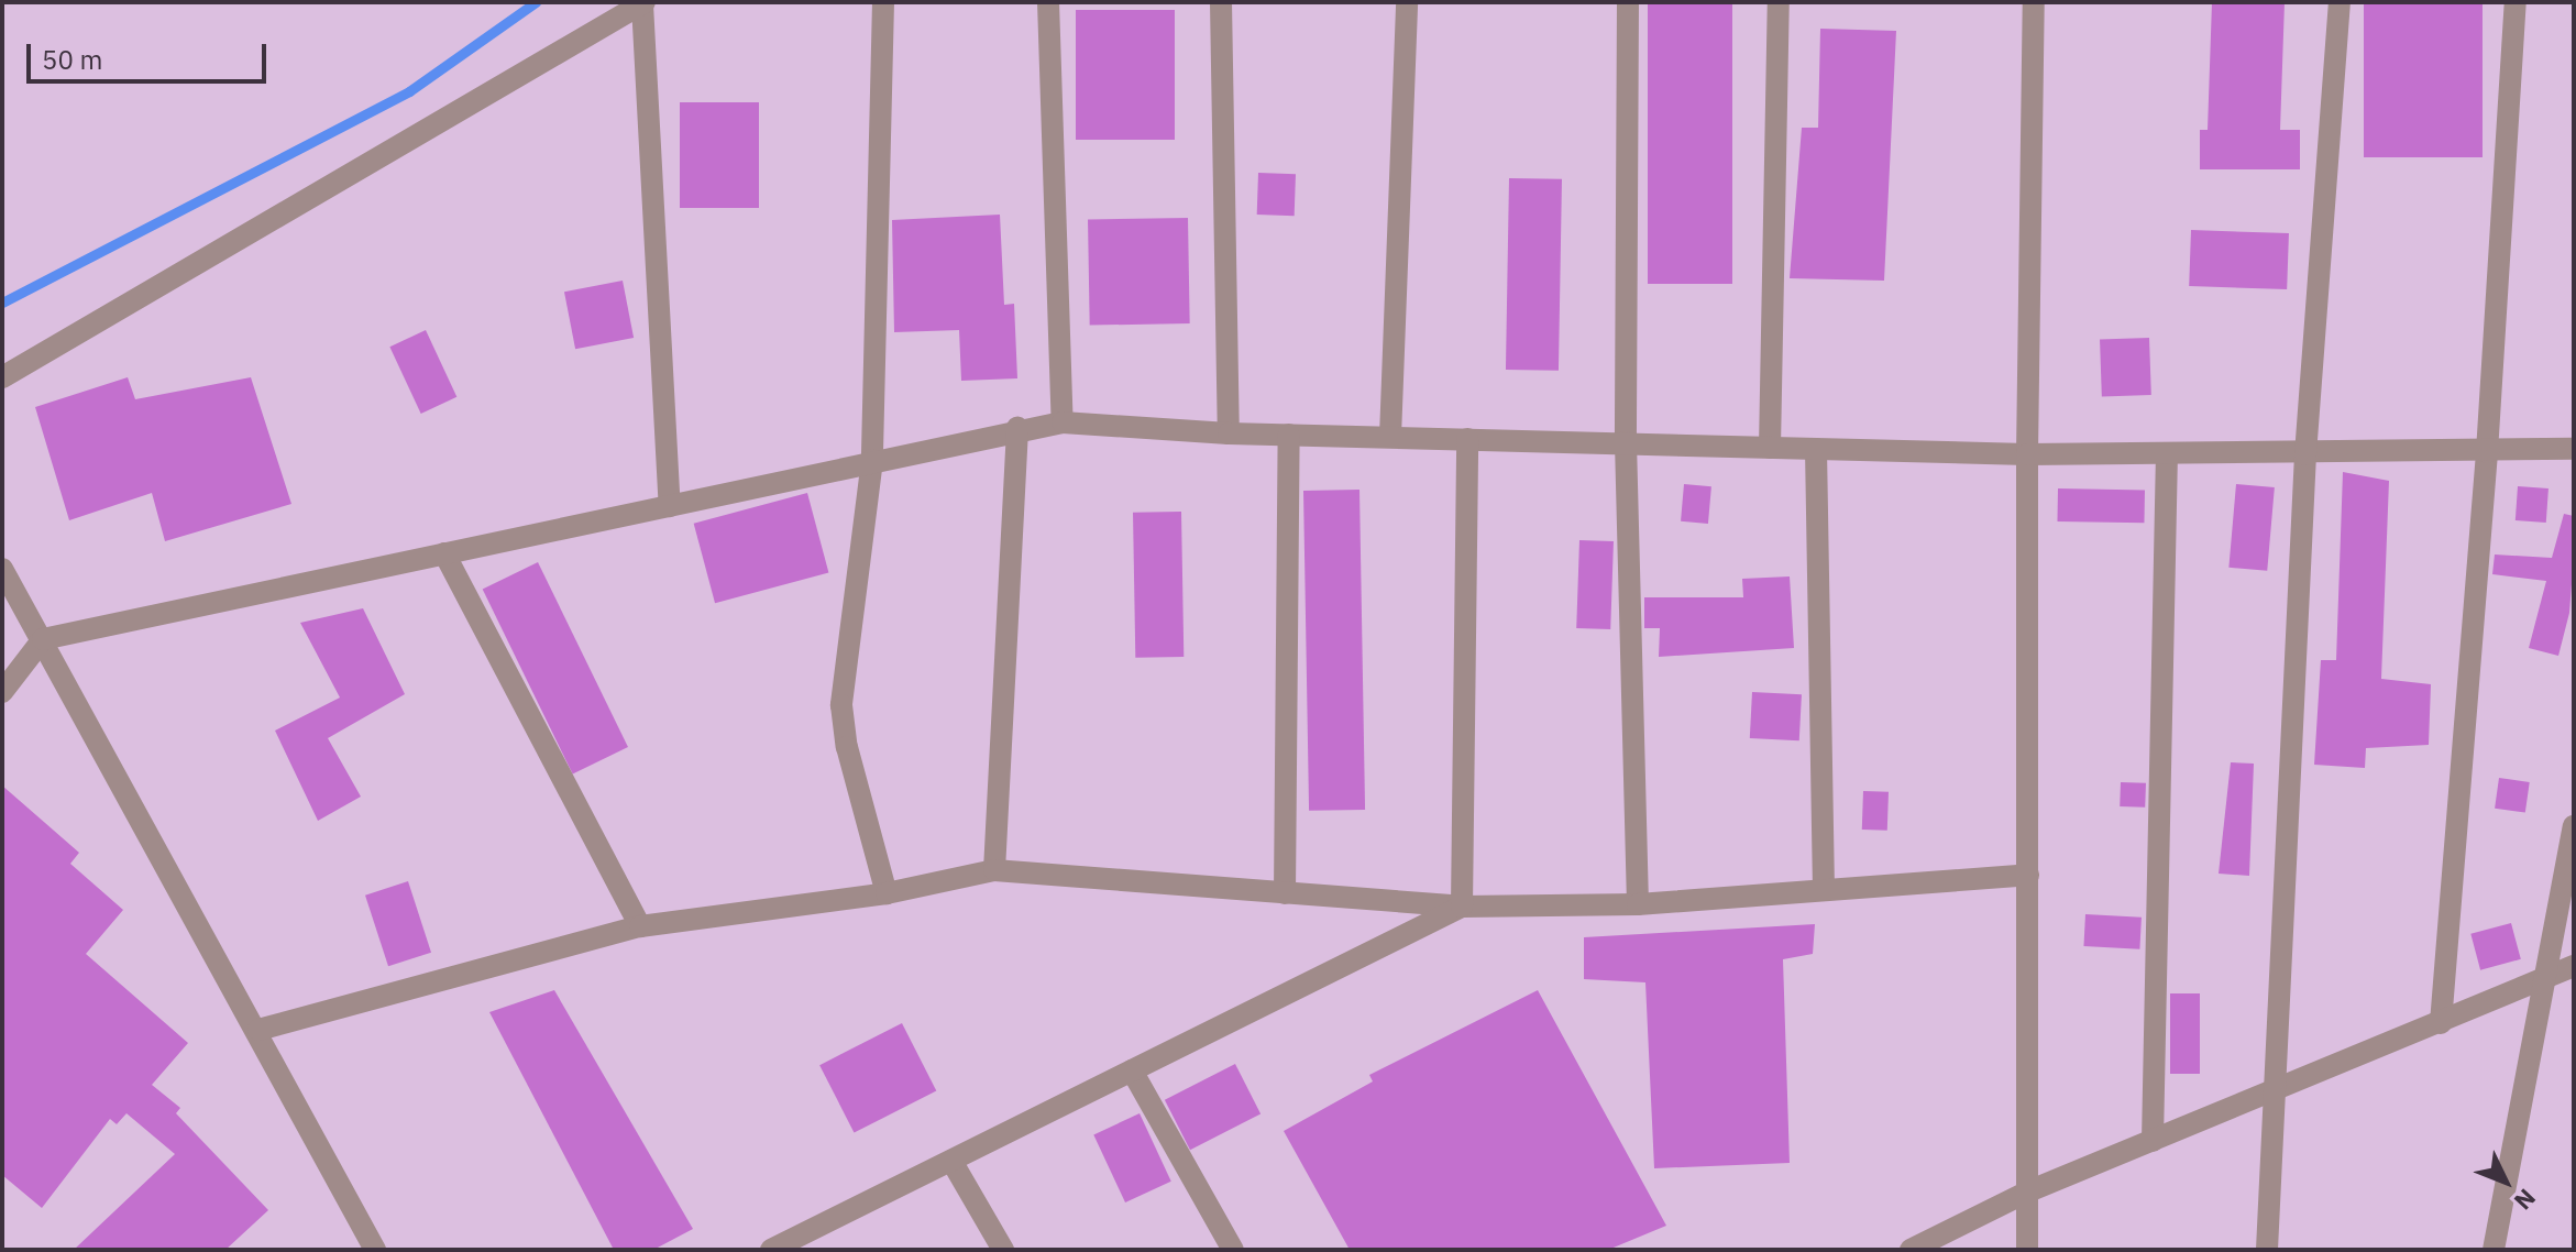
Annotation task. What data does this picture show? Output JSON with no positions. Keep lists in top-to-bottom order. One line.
{"scale_bar":"50 m","north":"bottom right"}
